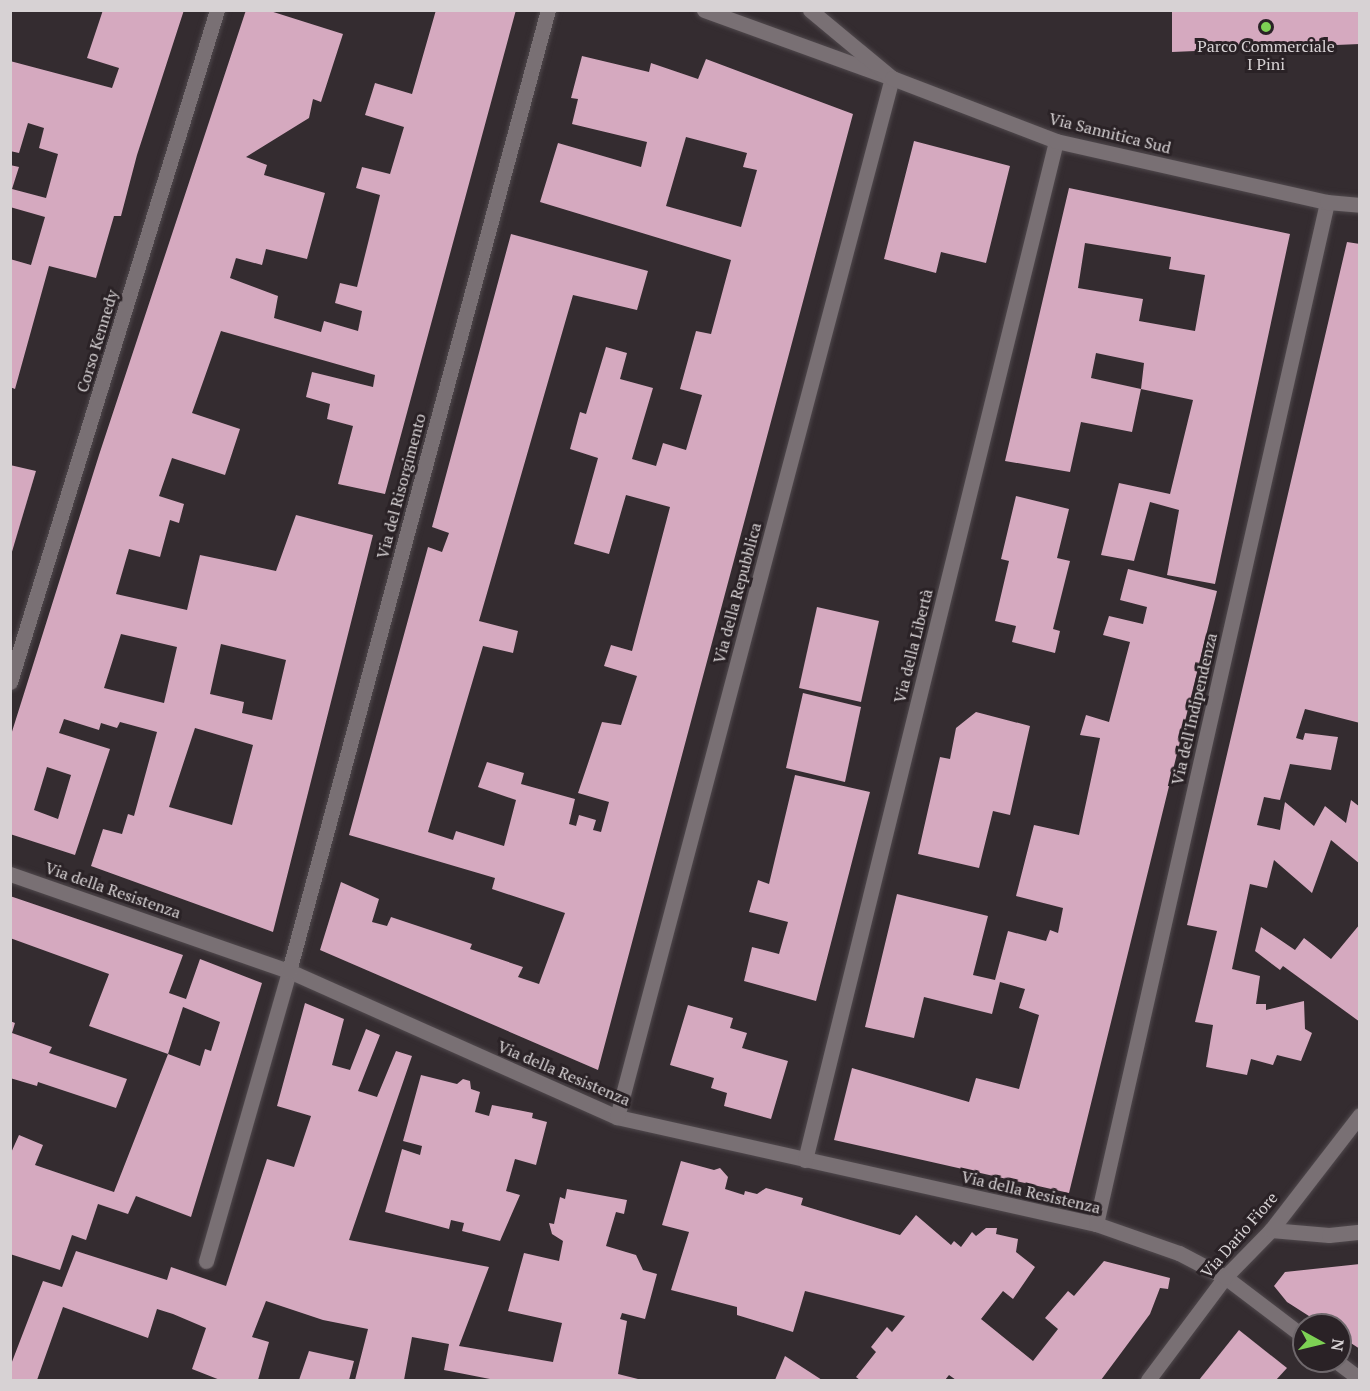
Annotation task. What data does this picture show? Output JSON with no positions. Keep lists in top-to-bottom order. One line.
{"streets":{"street":["Via Sannitica Sud","Corso Kennedy","Via del Risorgimento","Via della Repubblica","Via della Libertà","Via dell'Indipendenza","Via della Resistenza","Via Dario Fiore"]},"crossings":[["Via Sannitica Sud","Via della Repubblica"],["Via Sannitica Sud","Via della Libertà"],["Via Sannitica Sud","Via dell'Indipendenza"],["Via del Risorgimento","Via della Resistenza"],["Via della Repubblica","Via della Resistenza"],["Via della Libertà","Via della Resistenza"],["Via dell'Indipendenza","Via della Resistenza"],["Via della Resistenza","Via Dario Fiore"]],"places":["Parco Commerciale I Pini"],"north":"right"}
